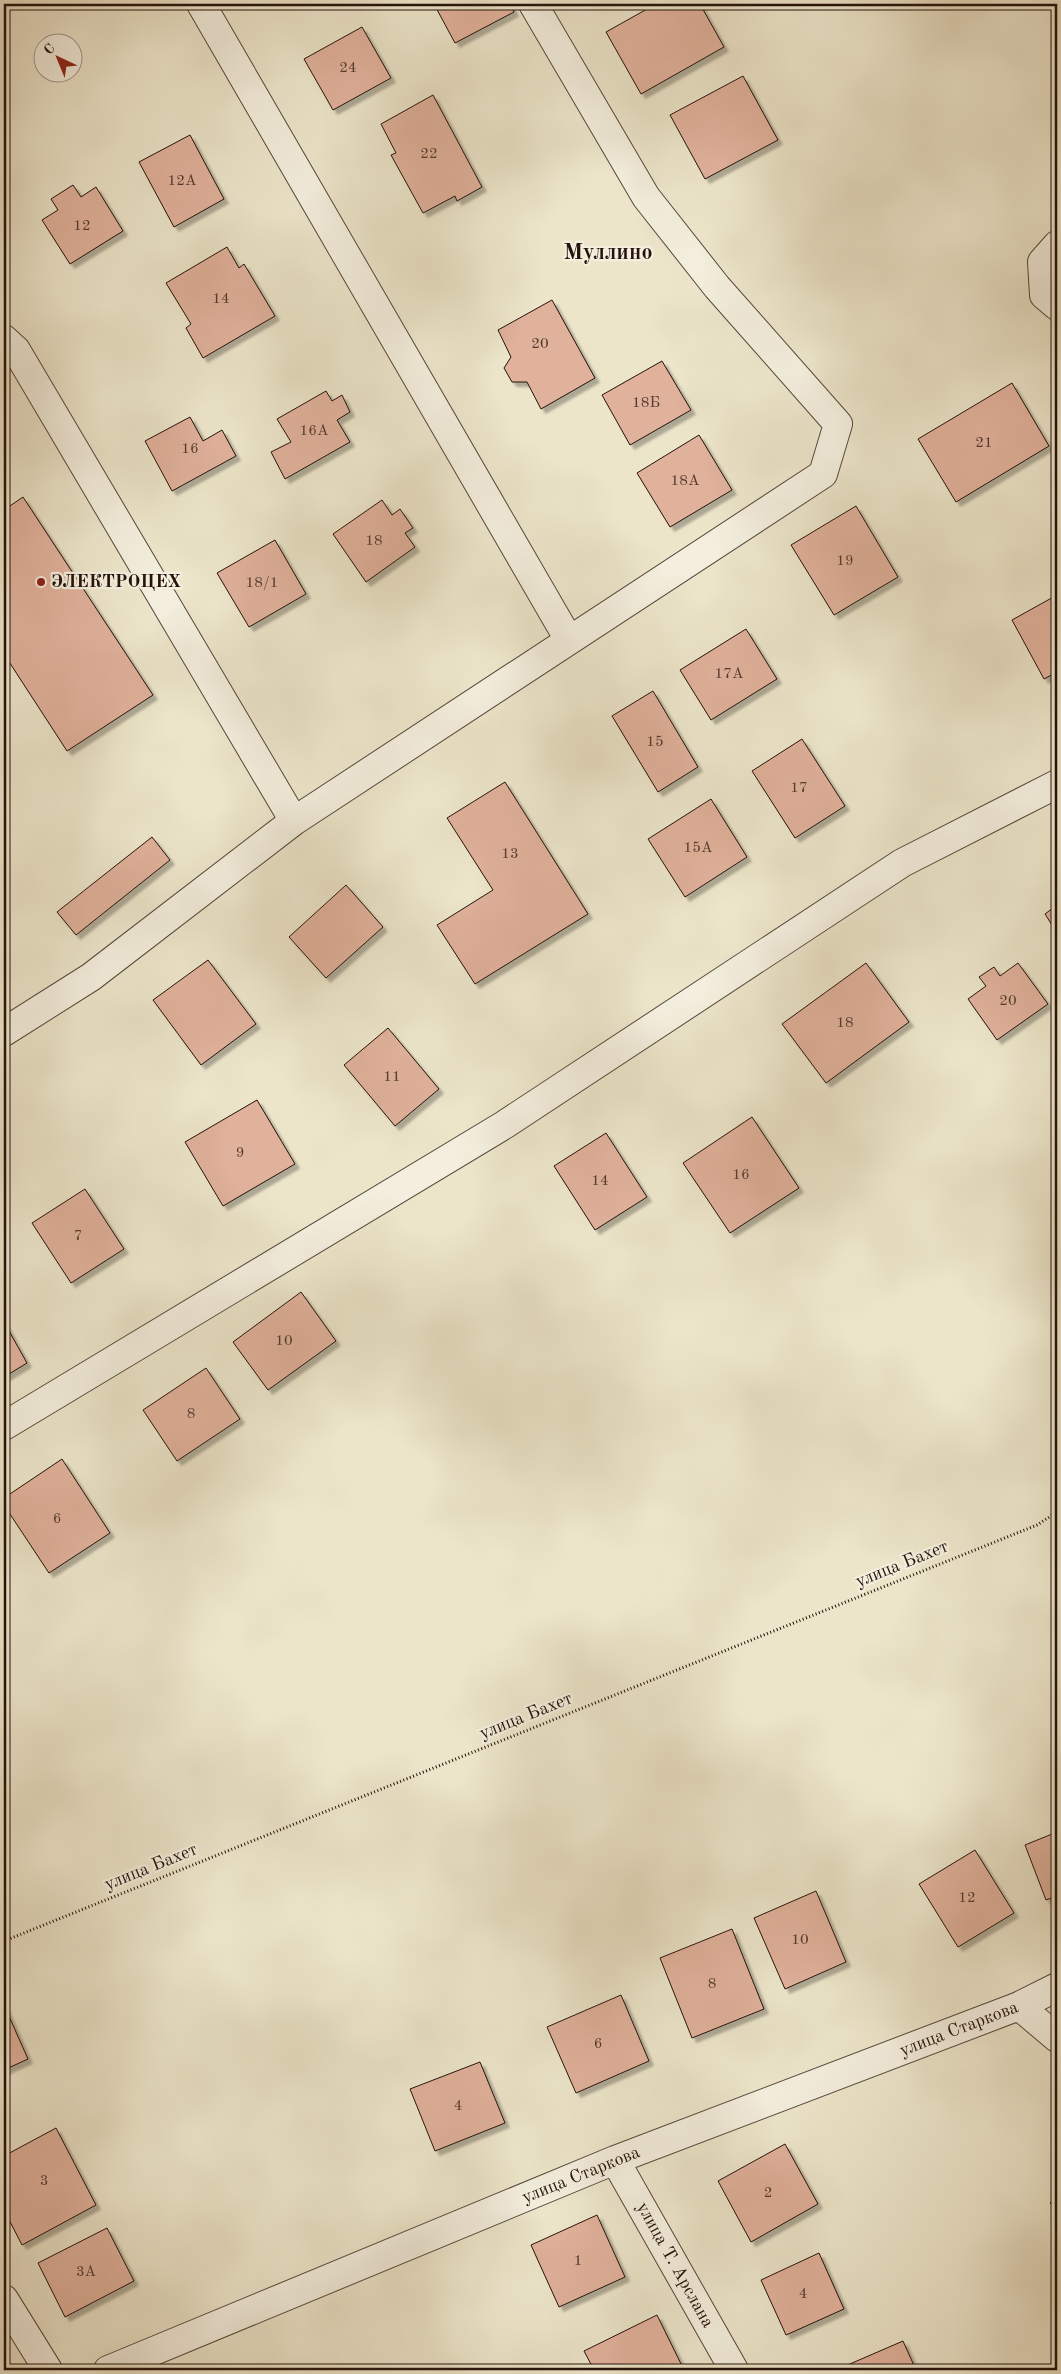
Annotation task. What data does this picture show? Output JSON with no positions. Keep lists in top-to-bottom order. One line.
{"streets":{"street":["улица Старкова","улица Т. Арслана"],"path":["улица Бахет"]},"crossings":[["улица Старкова","улица Т. Арслана"]],"districts":["Муллино"],"places":["ЭЛЕКТРОЦЕХ"],"house_numbers":["24","22","12А","12","14","20","18Б","16А","21","16","18А","18","19","18/1","17А","15","17","15А","13","20","18","11","9","16","14","7","10","8","6","12","10","8","6","4","3","2","1","3А","4"],"north":"top left"}
